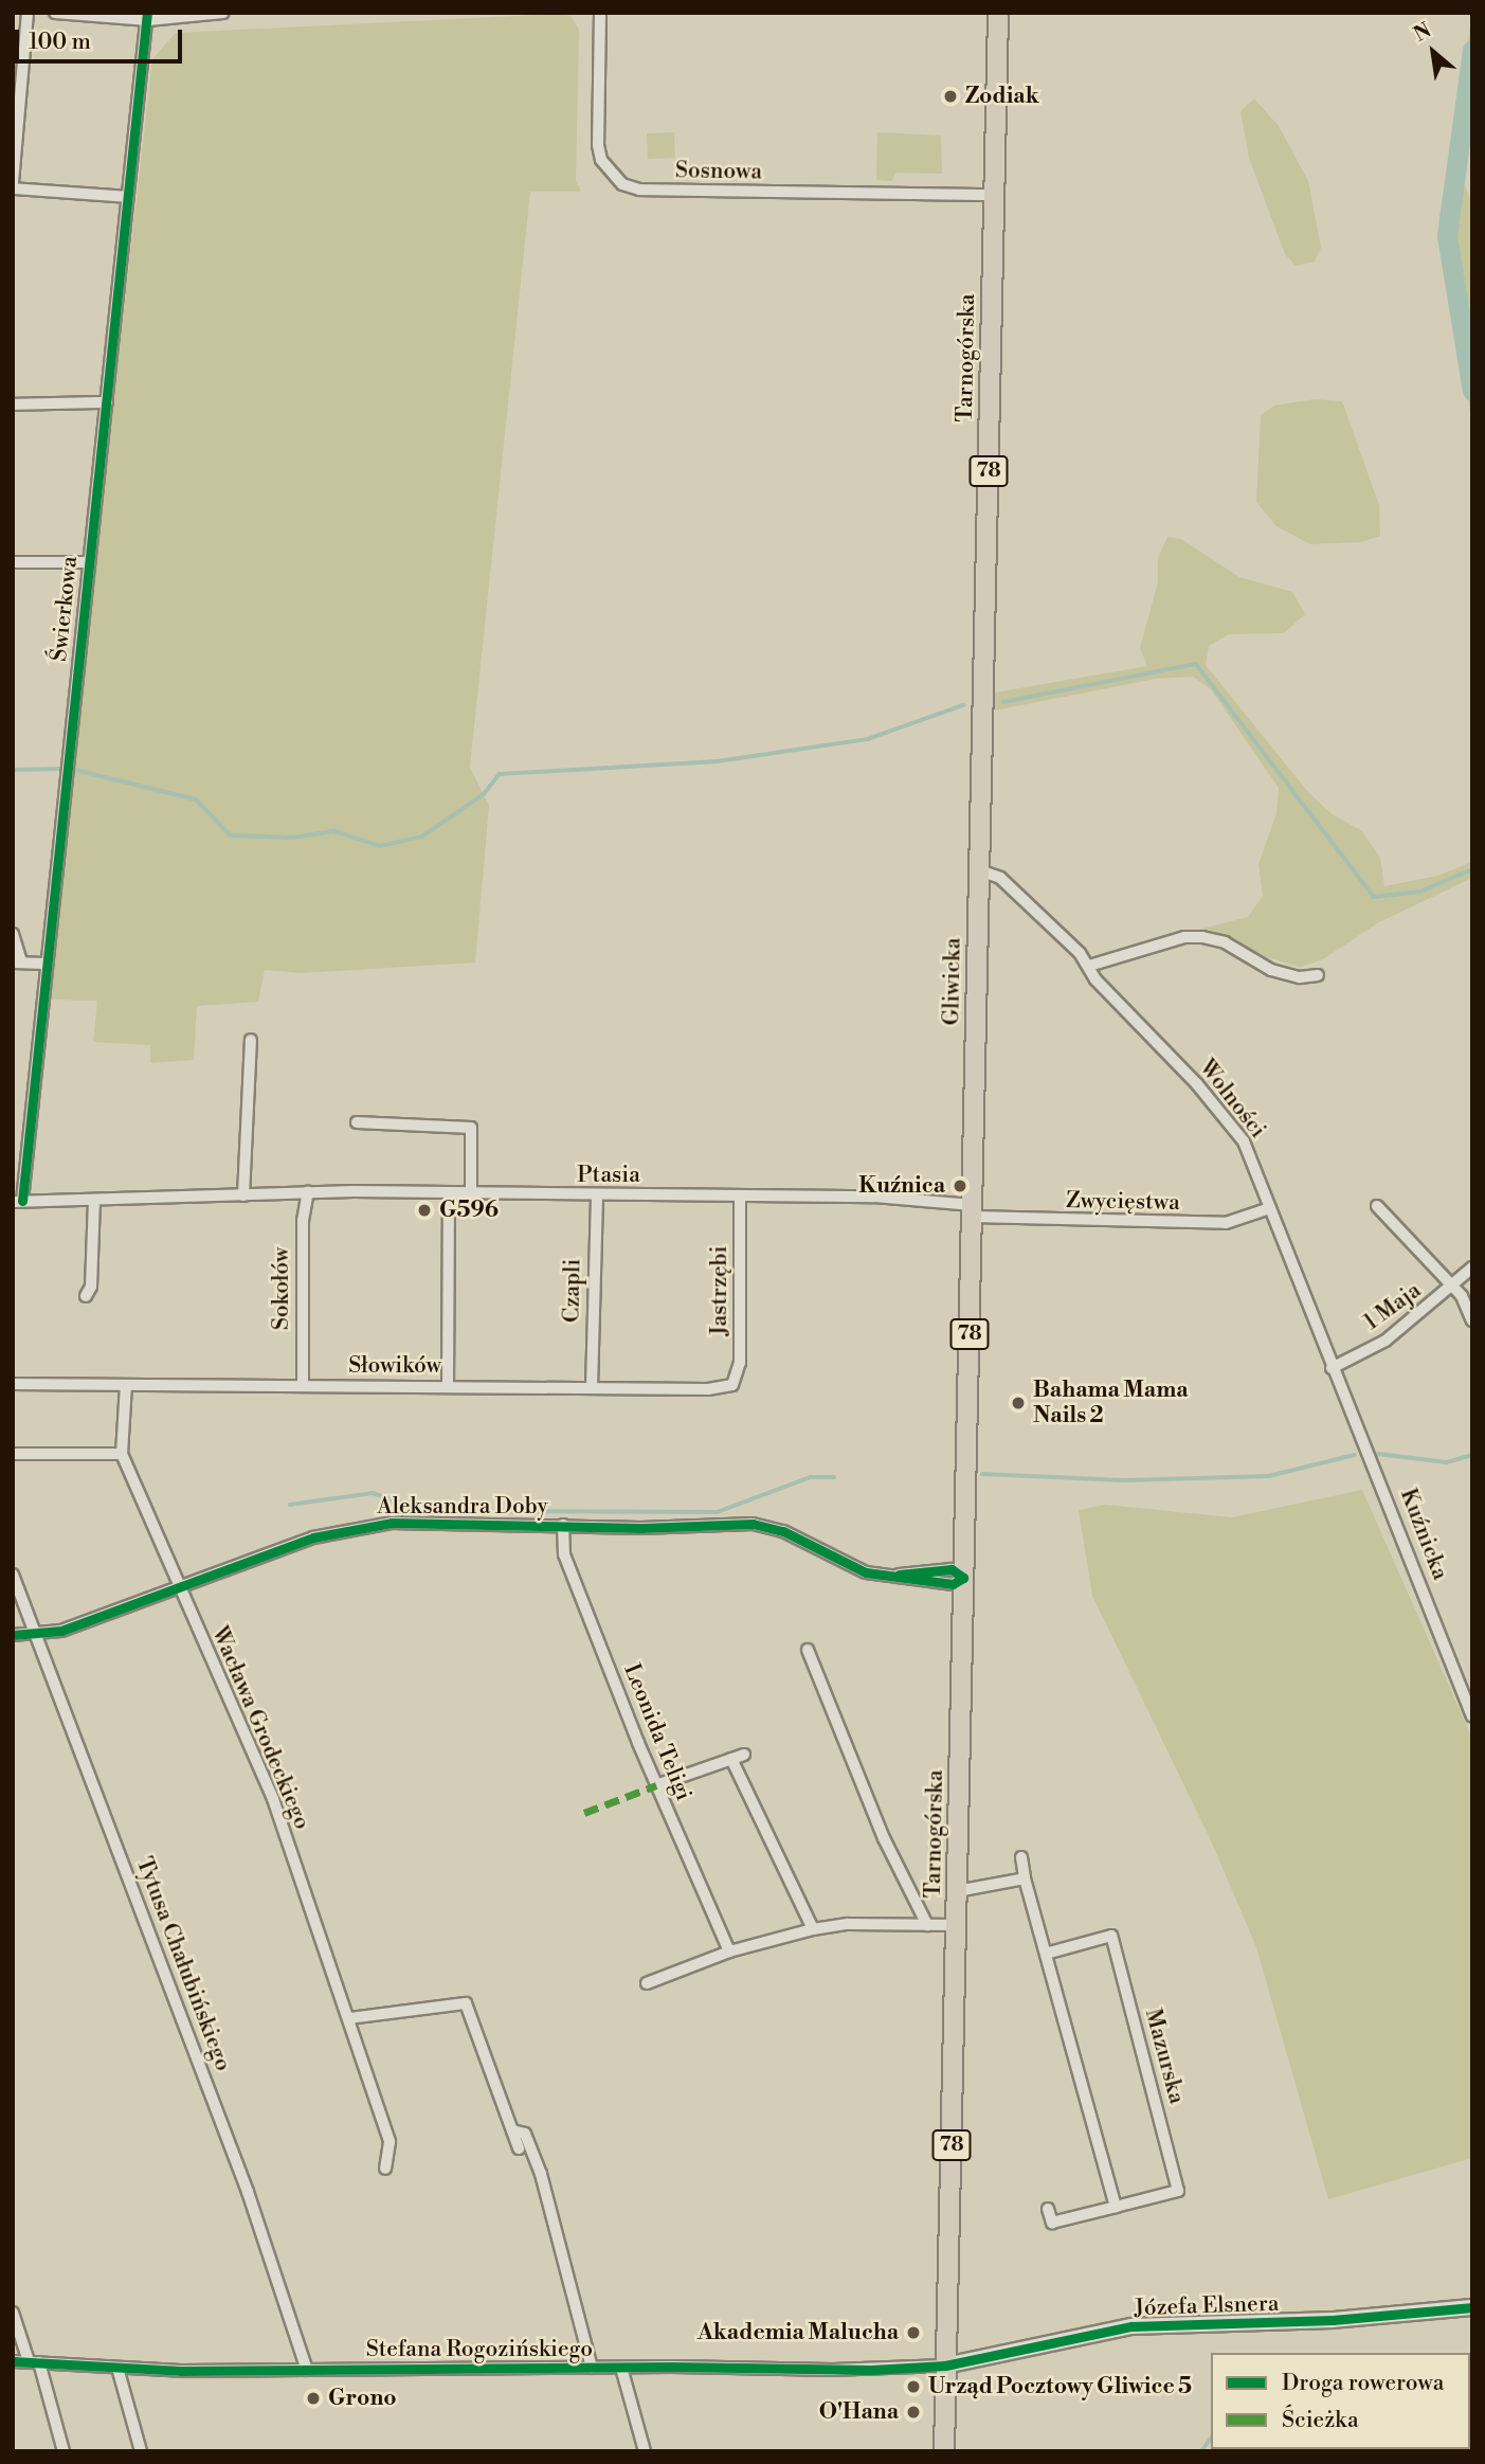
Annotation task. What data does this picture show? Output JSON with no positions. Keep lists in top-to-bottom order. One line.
{"streets":{"main road":["Tarnogórska","78","Gliwicka"],"street":["Sosnowa","Świerkowa","Wolności","Ptasia","Zwycięstwa","Sokołów","Czapli","Jastrzębi","1 Maja","Słowików","Aleksandra Doby","Kuźnicka","Wacława Grodeckiego","Leonida Teligi","Tytusa Chałubińskiego","Mazurska","Józefa Elsnera","Stefana Rogozińskiego"]},"crossings":[["Sosnowa","Tarnogórska"],["Tarnogórska","Gliwicka"],["Tarnogórska","Ptasia"],["Tarnogórska","Zwycięstwa"],["Tarnogórska","Aleksandra Doby"],["Tarnogórska","Józefa Elsnera"],["Tarnogórska","Stefana Rogozińskiego"],["Świerkowa","Ptasia"],["Gliwicka","Wolności"],["Gliwicka","Ptasia"],["Gliwicka","Zwycięstwa"],["Wolności","Zwycięstwa"],["Wolności","1 Maja"],["Wolności","Kuźnicka"],["Ptasia","Zwycięstwa"],["Ptasia","Sokołów"],["Ptasia","Czapli"],["Ptasia","Jastrzębi"],["Sokołów","Słowików"],["Czapli","Słowików"],["Jastrzębi","Słowików"],["1 Maja","Kuźnicka"],["Aleksandra Doby","Wacława Grodeckiego"],["Aleksandra Doby","Leonida Teligi"],["Aleksandra Doby","Tytusa Chałubińskiego"],["Tytusa Chałubińskiego","Stefana Rogozińskiego"],["Józefa Elsnera","Stefana Rogozińskiego"]],"places":["Zodiak","Kuźnica","G596","Bahama Mama Nails 2","Akademia Malucha","Urząd Pocztowy Gliwice 5","Grono","O'Hana"],"legend":["Droga rowerowa","Ścieżka"],"scale_bar":"100 m","north":"top left"}
